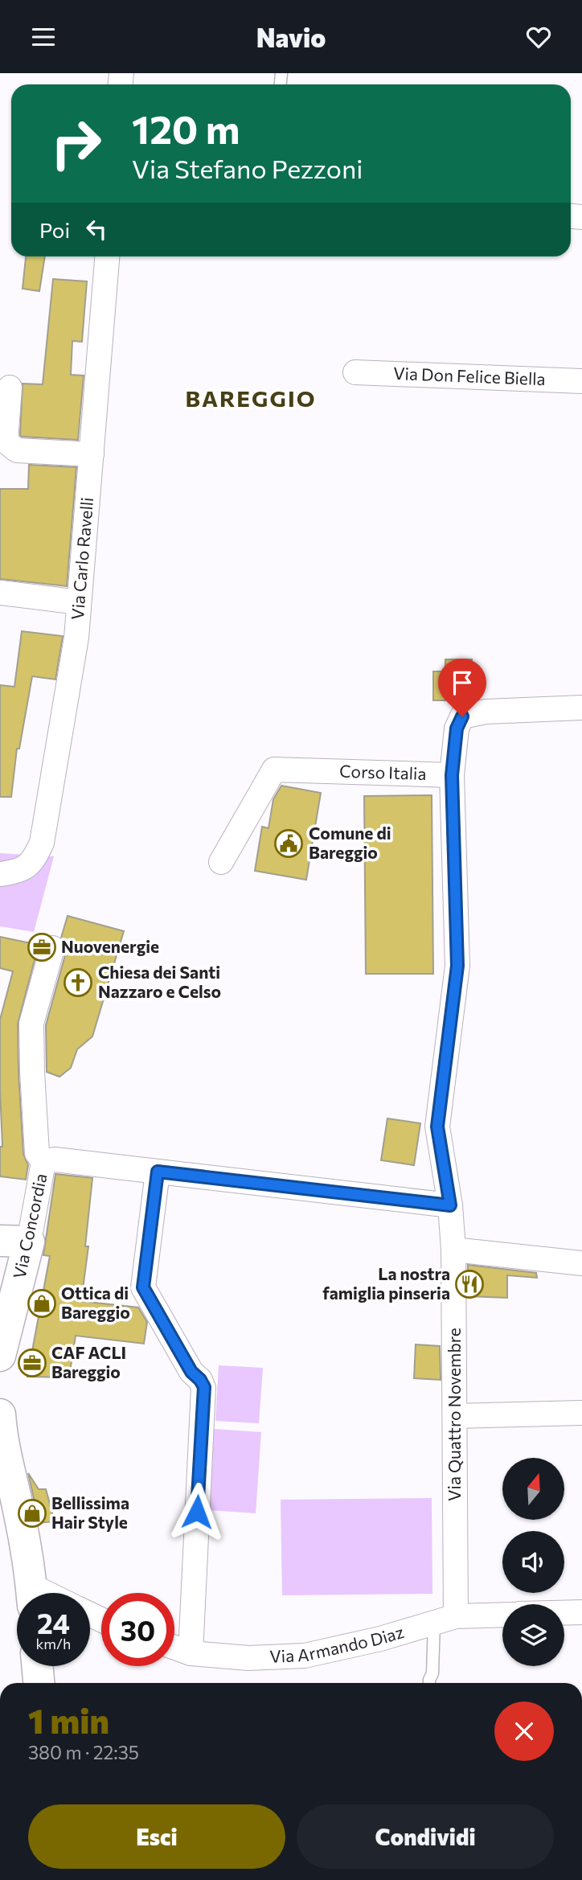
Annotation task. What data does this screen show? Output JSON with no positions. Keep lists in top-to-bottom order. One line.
{"streets":{"street":["Via Don Felice Biella","Via Carlo Ravelli","Corso Italia","Via Concordia","Via Quattro Novembre","Via Armando Diaz"]},"crossings":[["Corso Italia","Via Quattro Novembre"],["Via Quattro Novembre","Via Armando Diaz"]],"districts":["BAREGGIO"],"places":{"public building":["Comune di Bareggio"],"office":["Nuovenergie","CAF ACLI Bareggio"],"church":["Chiesa dei Santi Nazzaro e Celso"],"restaurant":["La nostra famiglia pinseria"],"shop":["Ottica di Bareggio","Bellissima Hair Style"]},"north":"top","page":{"header":"Navio","turn":["120 m","Via Stefano Pezzoni"],"then":"Poi","speed":"24 km/h","limit":"30","heading":["1 min","380 m · 22:35"],"buttons":["Esci","Condividi"]}}
